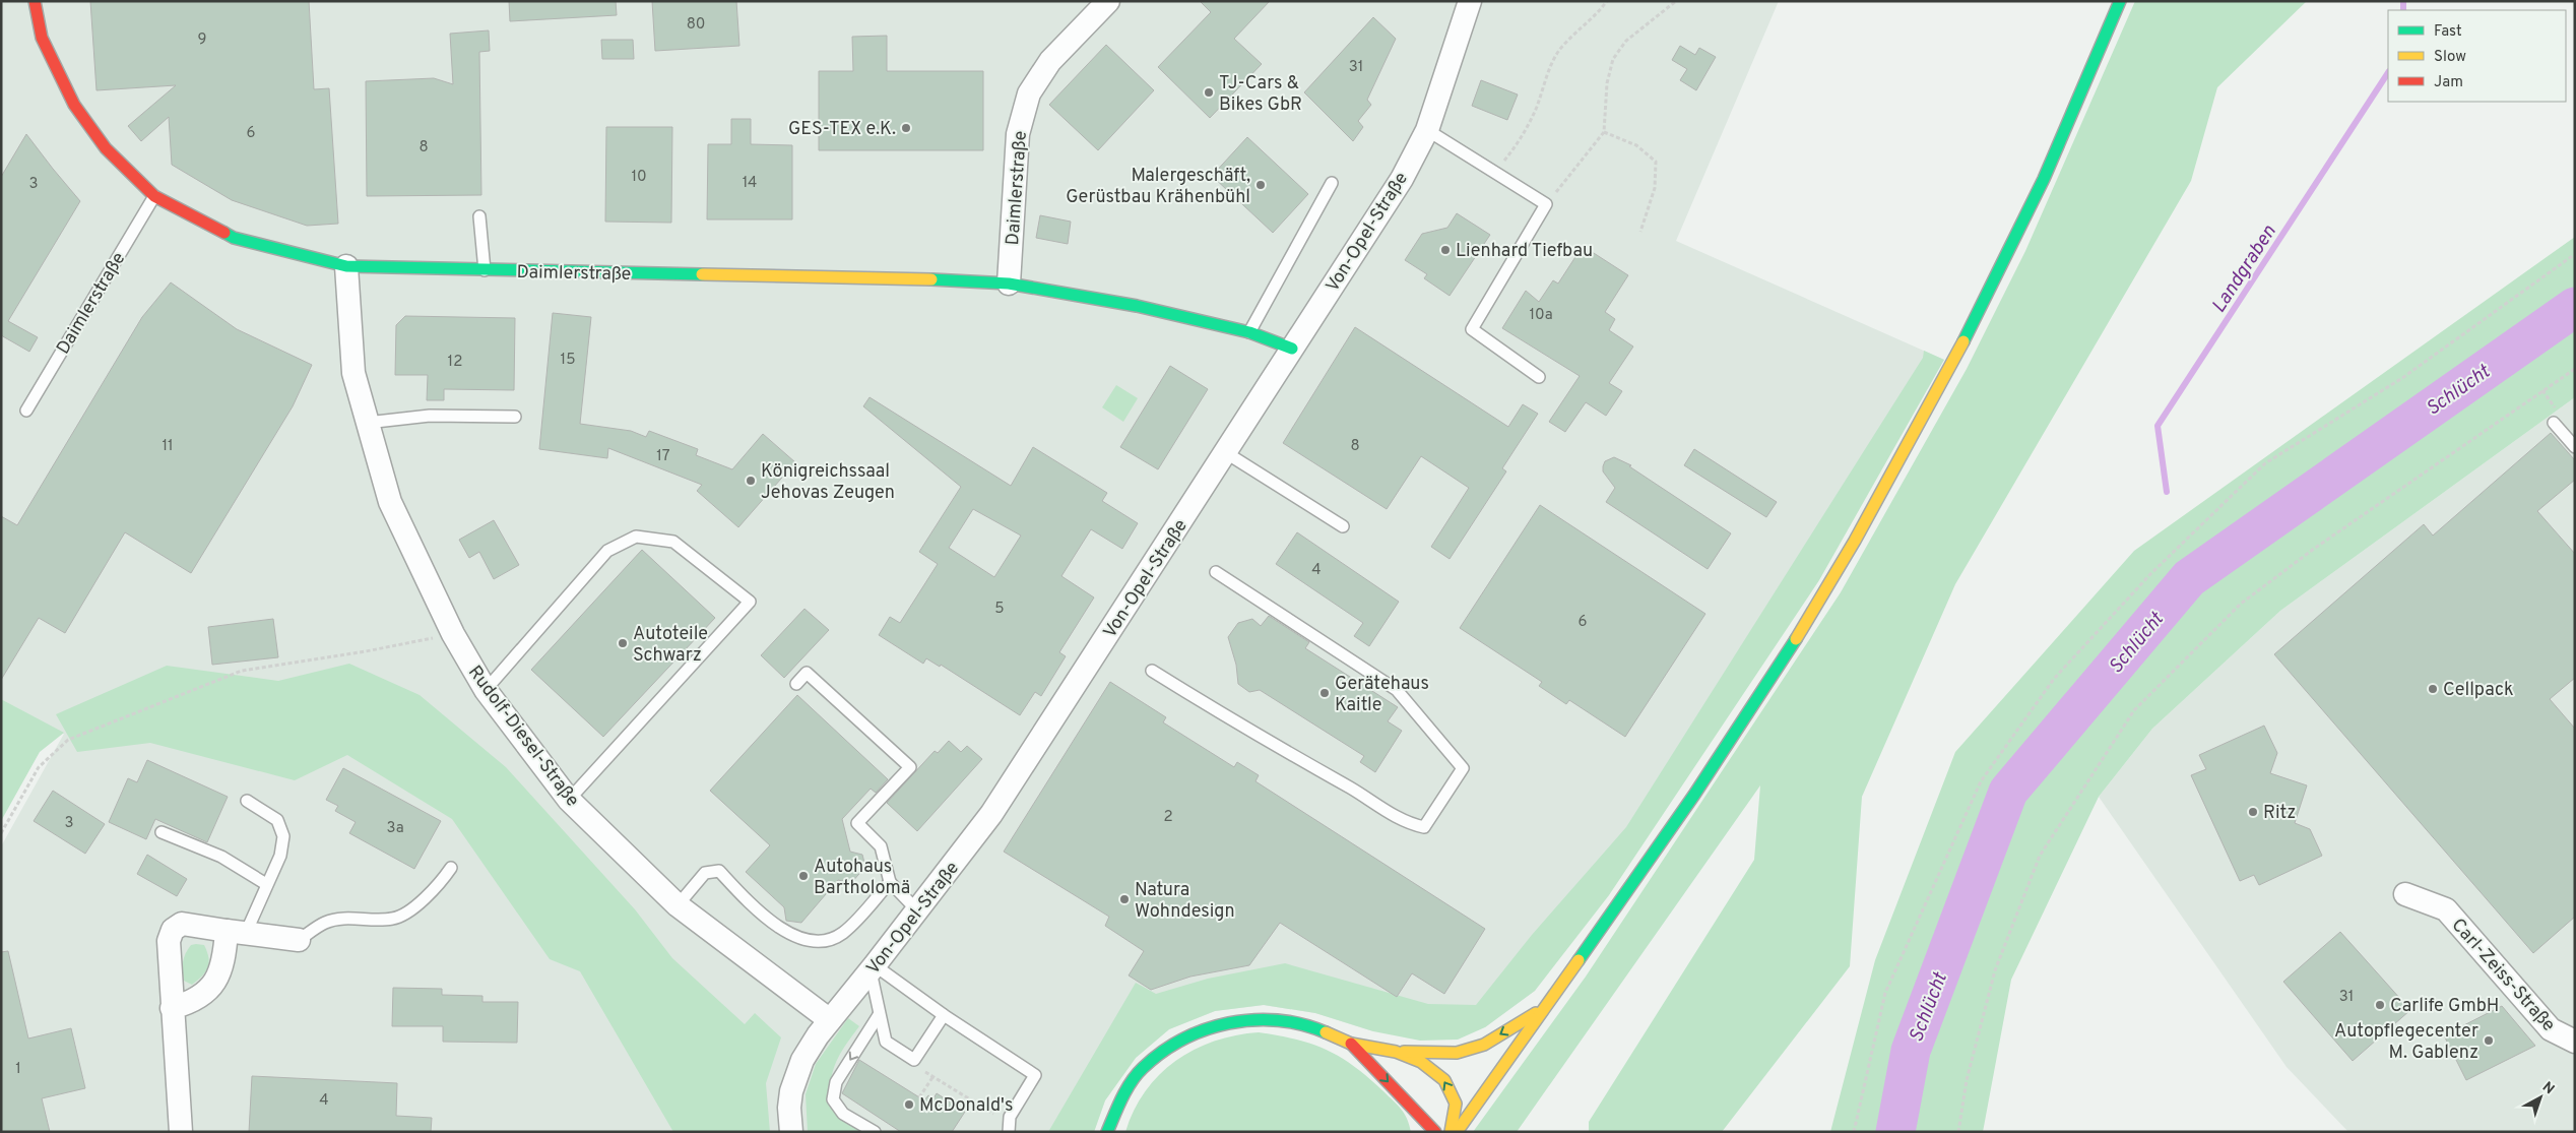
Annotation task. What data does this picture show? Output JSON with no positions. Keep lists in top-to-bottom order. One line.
{"streets":{"main road":["Daimlerstraße"],"street":["Von-Opel-Straße","Rudolf-Diesel-Straße","Carl-Zeiss-Straße"]},"crossings":[["Daimlerstraße","Von-Opel-Straße"],["Daimlerstraße","Rudolf-Diesel-Straße"],["Von-Opel-Straße","Rudolf-Diesel-Straße"]],"water":["Landgraben","Schlücht"],"places":["TJ-Cars & Bikes GbR","GES-TEX e.K.","Malergeschäft, Gerüstbau Krähenbühl","Lienhard Tiefbau","Königreichssaal Jehovas Zeugen","Autoteile Schwarz","Cellpack","Gerätehaus Kaitle","Ritz","Autohaus Bartholomä","Natura Wohndesign","Carlife GmbH","Autopflegecenter M. Gablenz","McDonald's"],"house_numbers":["80","9","31","6","8","10","14","3","10a","15","12","11","8","17","4","5","6","2","3","3a","31","1","4"],"legend":["Fast","Slow","Jam"],"north":"top right"}
